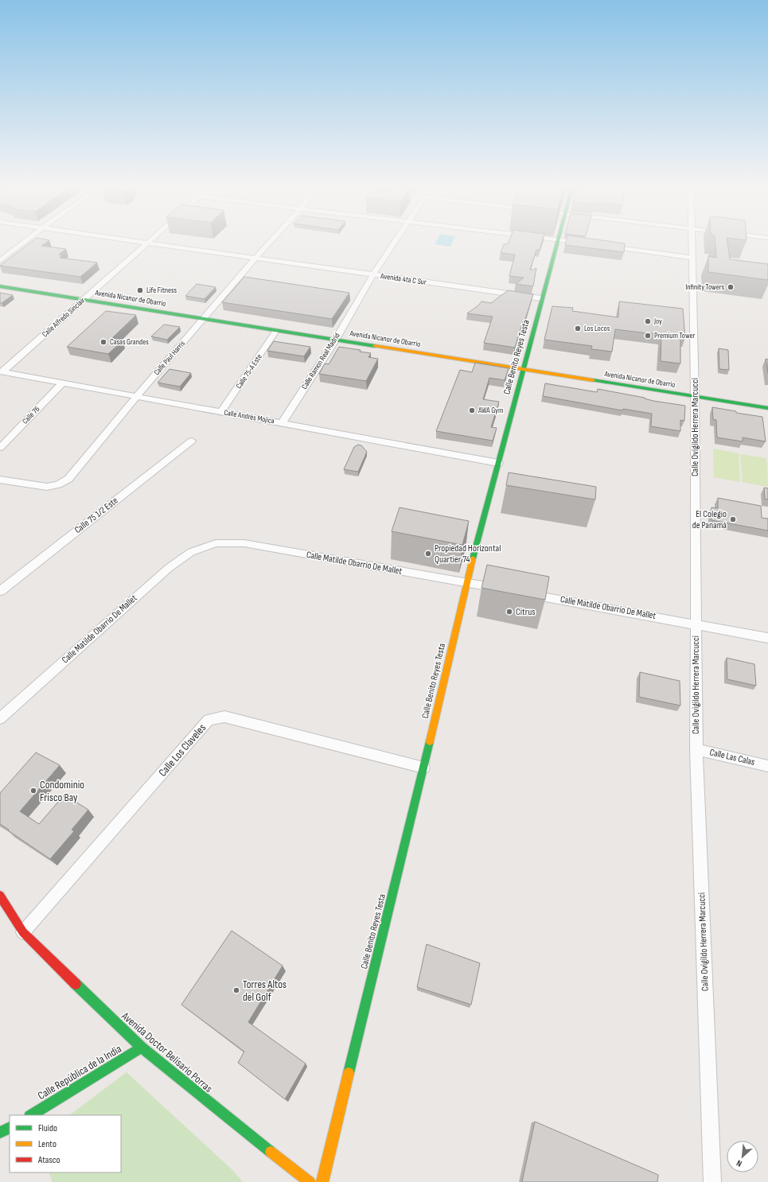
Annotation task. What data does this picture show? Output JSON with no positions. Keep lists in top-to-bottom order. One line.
{"streets":{"street":["Avenida 4ta C Sur","Avenida Nicanor de Obarrio","Calle Alfredo Sinclair","Calle Benito Reyes Testa","Calle Paul Harris","Calle Ramon Real Madrid","Calle 75-A Este","Calle 76","Calle Andrés Mojica","Calle Ovigildo Herrera Marcucci","Calle 75 1/2 Este","Calle Matilde Obarrio De Mallet","Calle Los Claveles","Calle Las Calas","Avenida Doctor Belisario Porras","Calle República de la India"]},"crossings":[["Avenida 4ta C Sur","Calle Benito Reyes Testa"],["Avenida 4ta C Sur","Calle Paul Harris"],["Avenida 4ta C Sur","Calle Ramon Real Madrid"],["Avenida Nicanor de Obarrio","Calle Alfredo Sinclair"],["Avenida Nicanor de Obarrio","Calle Benito Reyes Testa"],["Avenida Nicanor de Obarrio","Calle Paul Harris"],["Avenida Nicanor de Obarrio","Calle Ramon Real Madrid"],["Avenida Nicanor de Obarrio","Calle 75-A Este"],["Avenida Nicanor de Obarrio","Calle Ovigildo Herrera Marcucci"],["Calle Alfredo Sinclair","Calle Andrés Mojica"],["Calle Benito Reyes Testa","Calle Andrés Mojica"],["Calle Benito Reyes Testa","Calle Matilde Obarrio De Mallet"],["Calle Benito Reyes Testa","Calle Los Claveles"],["Calle Paul Harris","Calle Andrés Mojica"],["Calle Ramon Real Madrid","Calle Andrés Mojica"],["Calle 75-A Este","Calle Andrés Mojica"],["Calle 76","Calle Andrés Mojica"],["Calle Ovigildo Herrera Marcucci","Calle Matilde Obarrio De Mallet"],["Calle Ovigildo Herrera Marcucci","Calle Las Calas"],["Calle Los Claveles","Avenida Doctor Belisario Porras"],["Avenida Doctor Belisario Porras","Calle República de la India"]],"places":["Infinity Towers","Life Fitness","Joy","Los Locos","Premium Tower","Casas Grandes","AWA Gym","El Colegio de Panamá","Propiedad Horizontal Quartier 74","Citrus","Condominio Frisco Bay","Torres Altos del Golf"],"legend":["Fluido","Lento","Atasco"],"north":"bottom left"}
